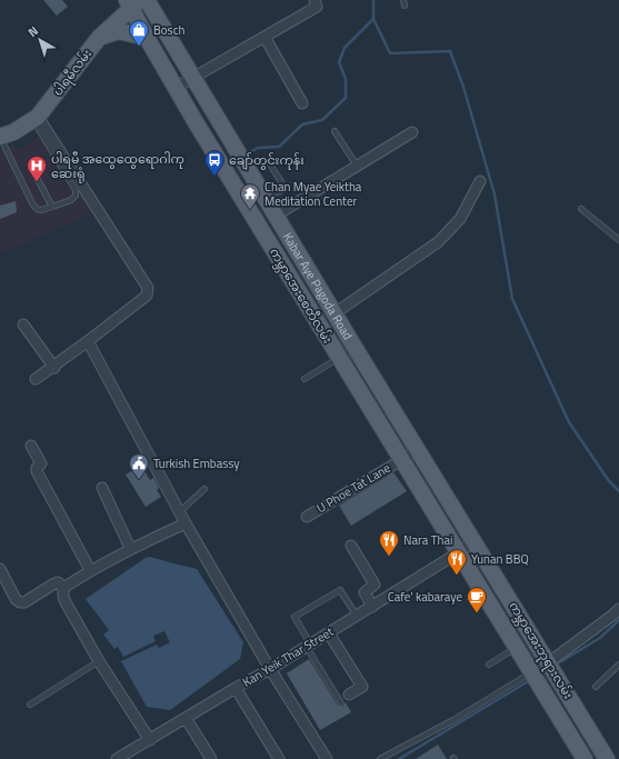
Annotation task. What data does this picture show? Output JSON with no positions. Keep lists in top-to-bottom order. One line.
{"streets":{"main road":["ပါရမီလမ်း","Kabar Aye Pagoda Road","ကမ္ဘာအေးစေတီလမ်း","ကမ္ဘာအေးဘုရားလမ်း"],"street":["U Phoe Tat Lane","Kan Yeik Thar Street"]},"crossings":[["Kabar Aye Pagoda Road","ကမ္ဘာအေးစေတီလမ်း"],["Kabar Aye Pagoda Road","U Phoe Tat Lane"],["Kabar Aye Pagoda Road","ကမ္ဘာအေးဘုရားလမ်း"],["Kabar Aye Pagoda Road","Kan Yeik Thar Street"],["ကမ္ဘာအေးစေတီလမ်း","U Phoe Tat Lane"],["ကမ္ဘာအေးစေတီလမ်း","ကမ္ဘာအေးဘုရားလမ်း"],["ကမ္ဘာအေးစေတီလမ်း","Kan Yeik Thar Street"],["ကမ္ဘာအေးဘုရားလမ်း","Kan Yeik Thar Street"]],"places":{"shop":["Bosch"],"bus stop":["ချော်တွင်းကုန်း"],"hospital":["ပါရမီ အထွေထွေရောဂါကု ဆေးရုံ"],"temple":["Chan Myae Yeiktha Meditation Center"],"public building":["Turkish Embassy"],"restaurant":["Nara Thai","Yunan BBQ"],"cafe":["Cafe' kabaraye"]},"north":"top left"}
